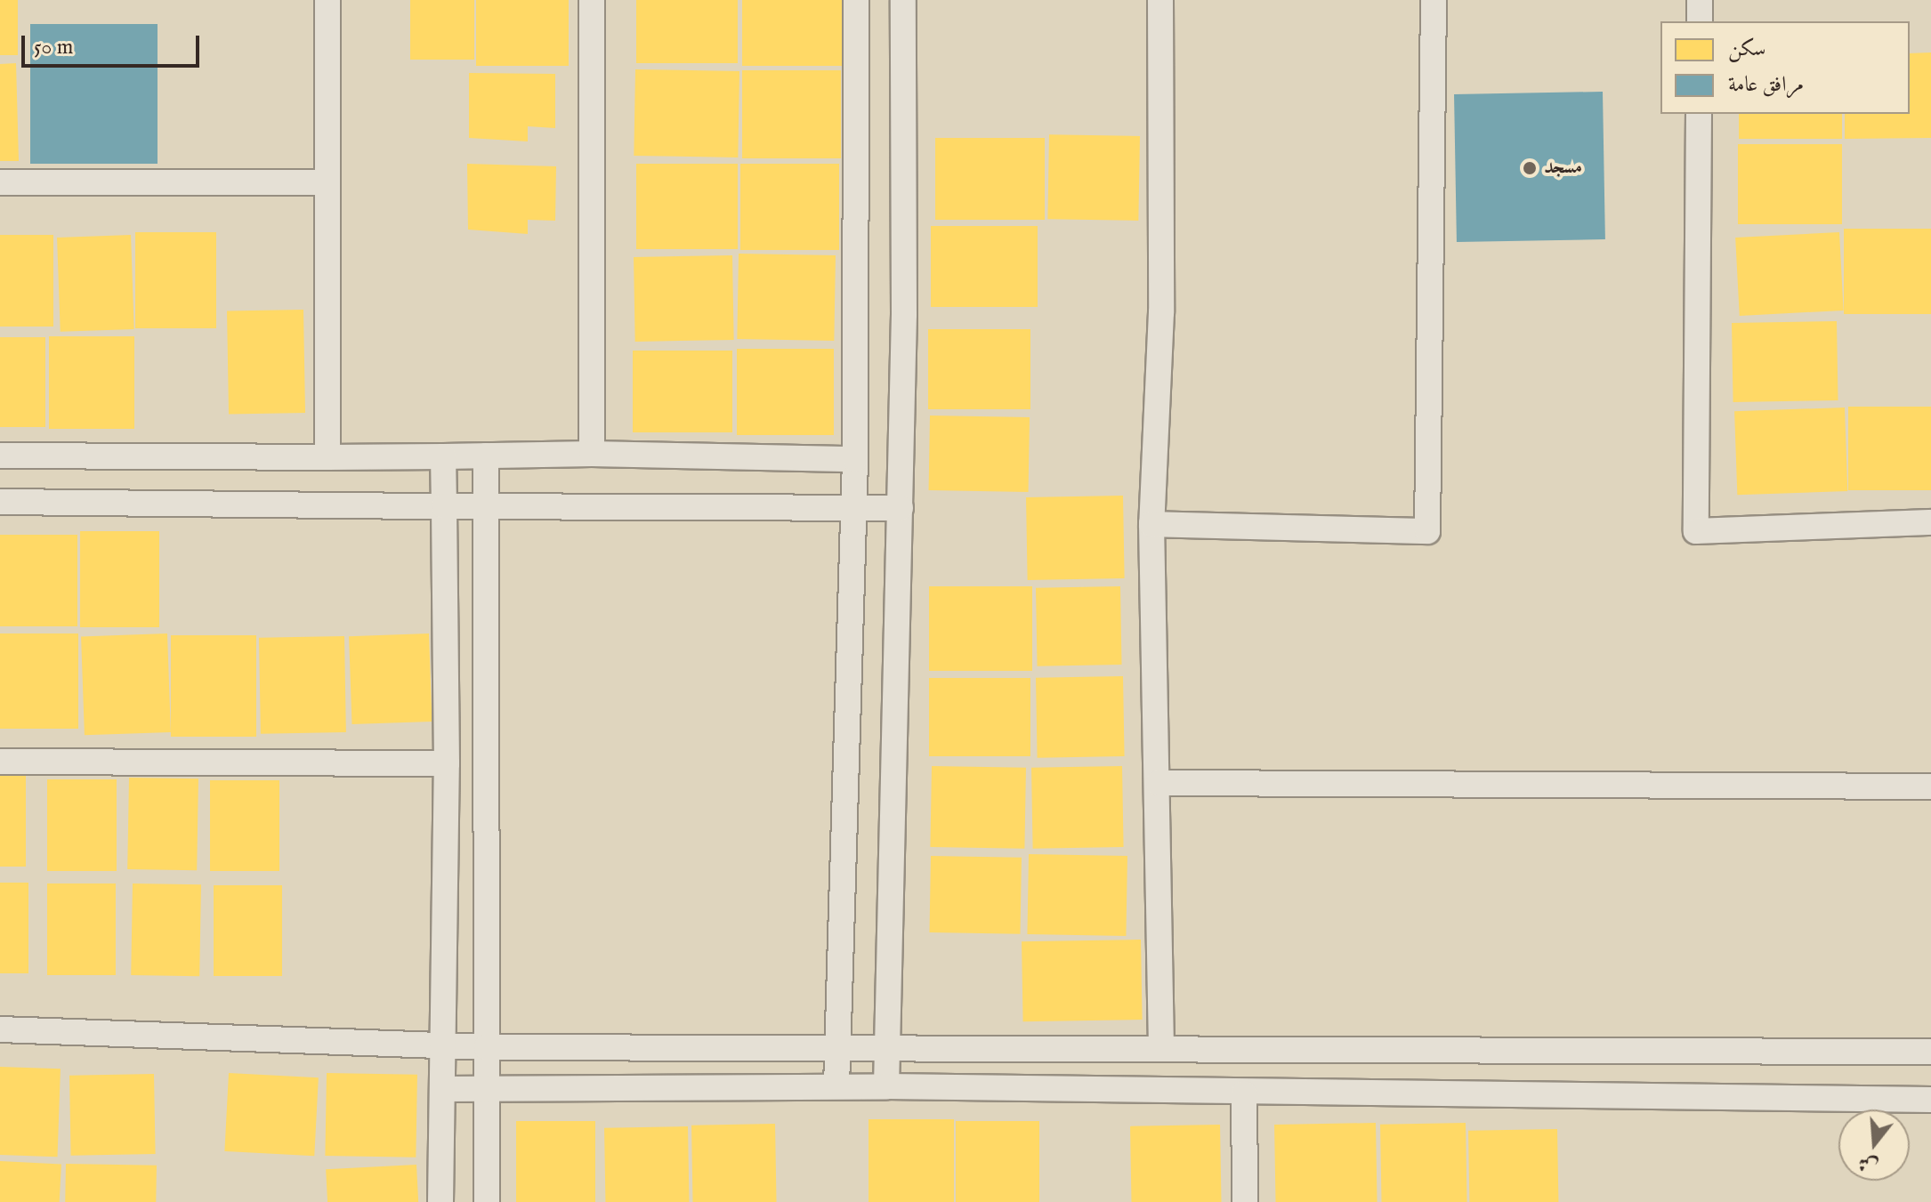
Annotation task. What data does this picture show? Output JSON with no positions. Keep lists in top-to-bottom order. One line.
{"places":["مسجد"],"legend":["سكن","مرافق عامة"],"scale_bar":"50 m","north":"bottom"}
